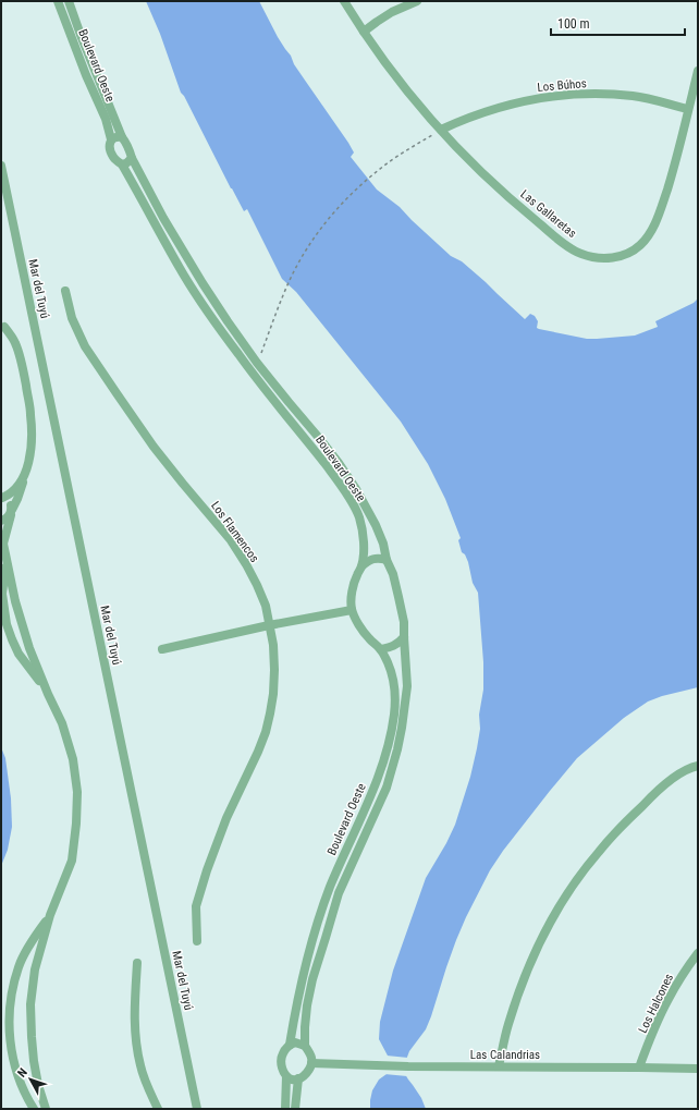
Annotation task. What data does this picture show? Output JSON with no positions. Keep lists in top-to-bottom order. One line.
{"streets":{"street":["Boulevard Oeste","Los Búhos","Las Gallaretas","Mar del Tuyú","Los Flamencos","Los Halcones","Las Calandrias"]},"crossings":[["Boulevard Oeste","Las Calandrias"],["Los Búhos","Las Gallaretas"],["Los Halcones","Las Calandrias"]],"scale_bar":"100 m","north":"top left"}
